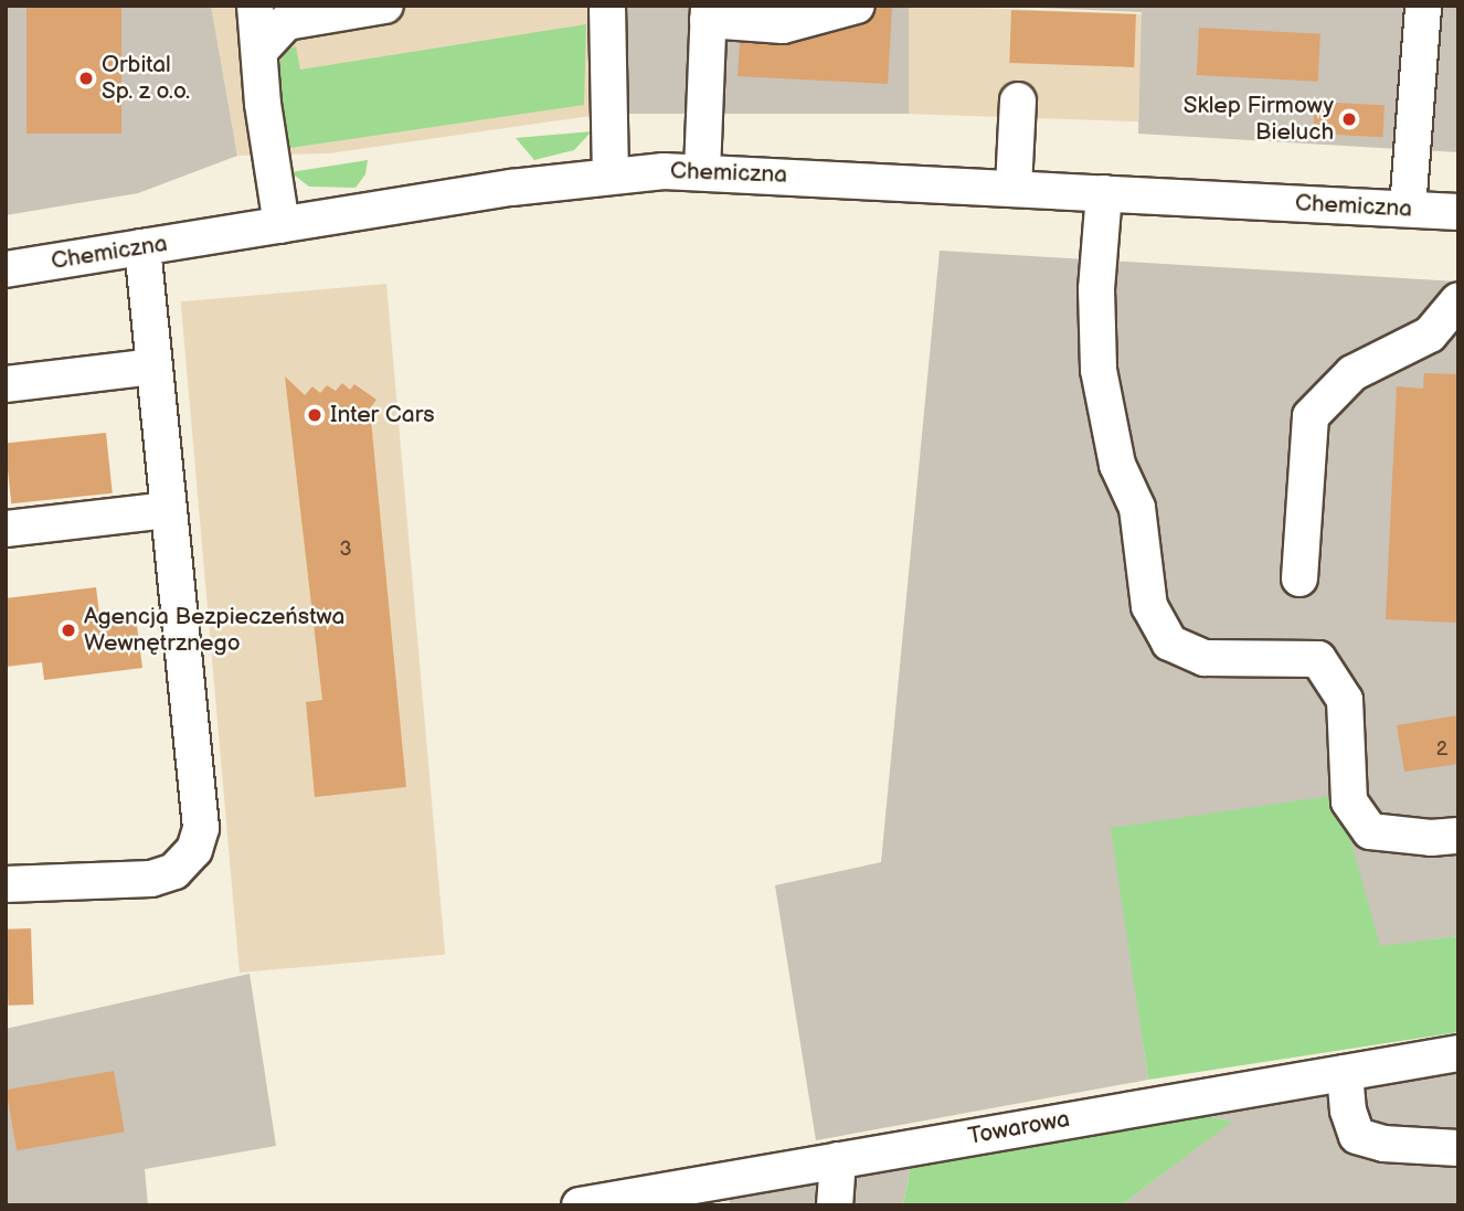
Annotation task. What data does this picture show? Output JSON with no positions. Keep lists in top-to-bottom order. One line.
{"streets":{"street":["Chemiczna","Towarowa"]},"places":["Orbital Sp. z o.o.","Sklep Firmowy Bieluch","Inter Cars","Agencja Bezpieczeństwa Wewnętrznego"],"house_numbers":["3","2"]}
